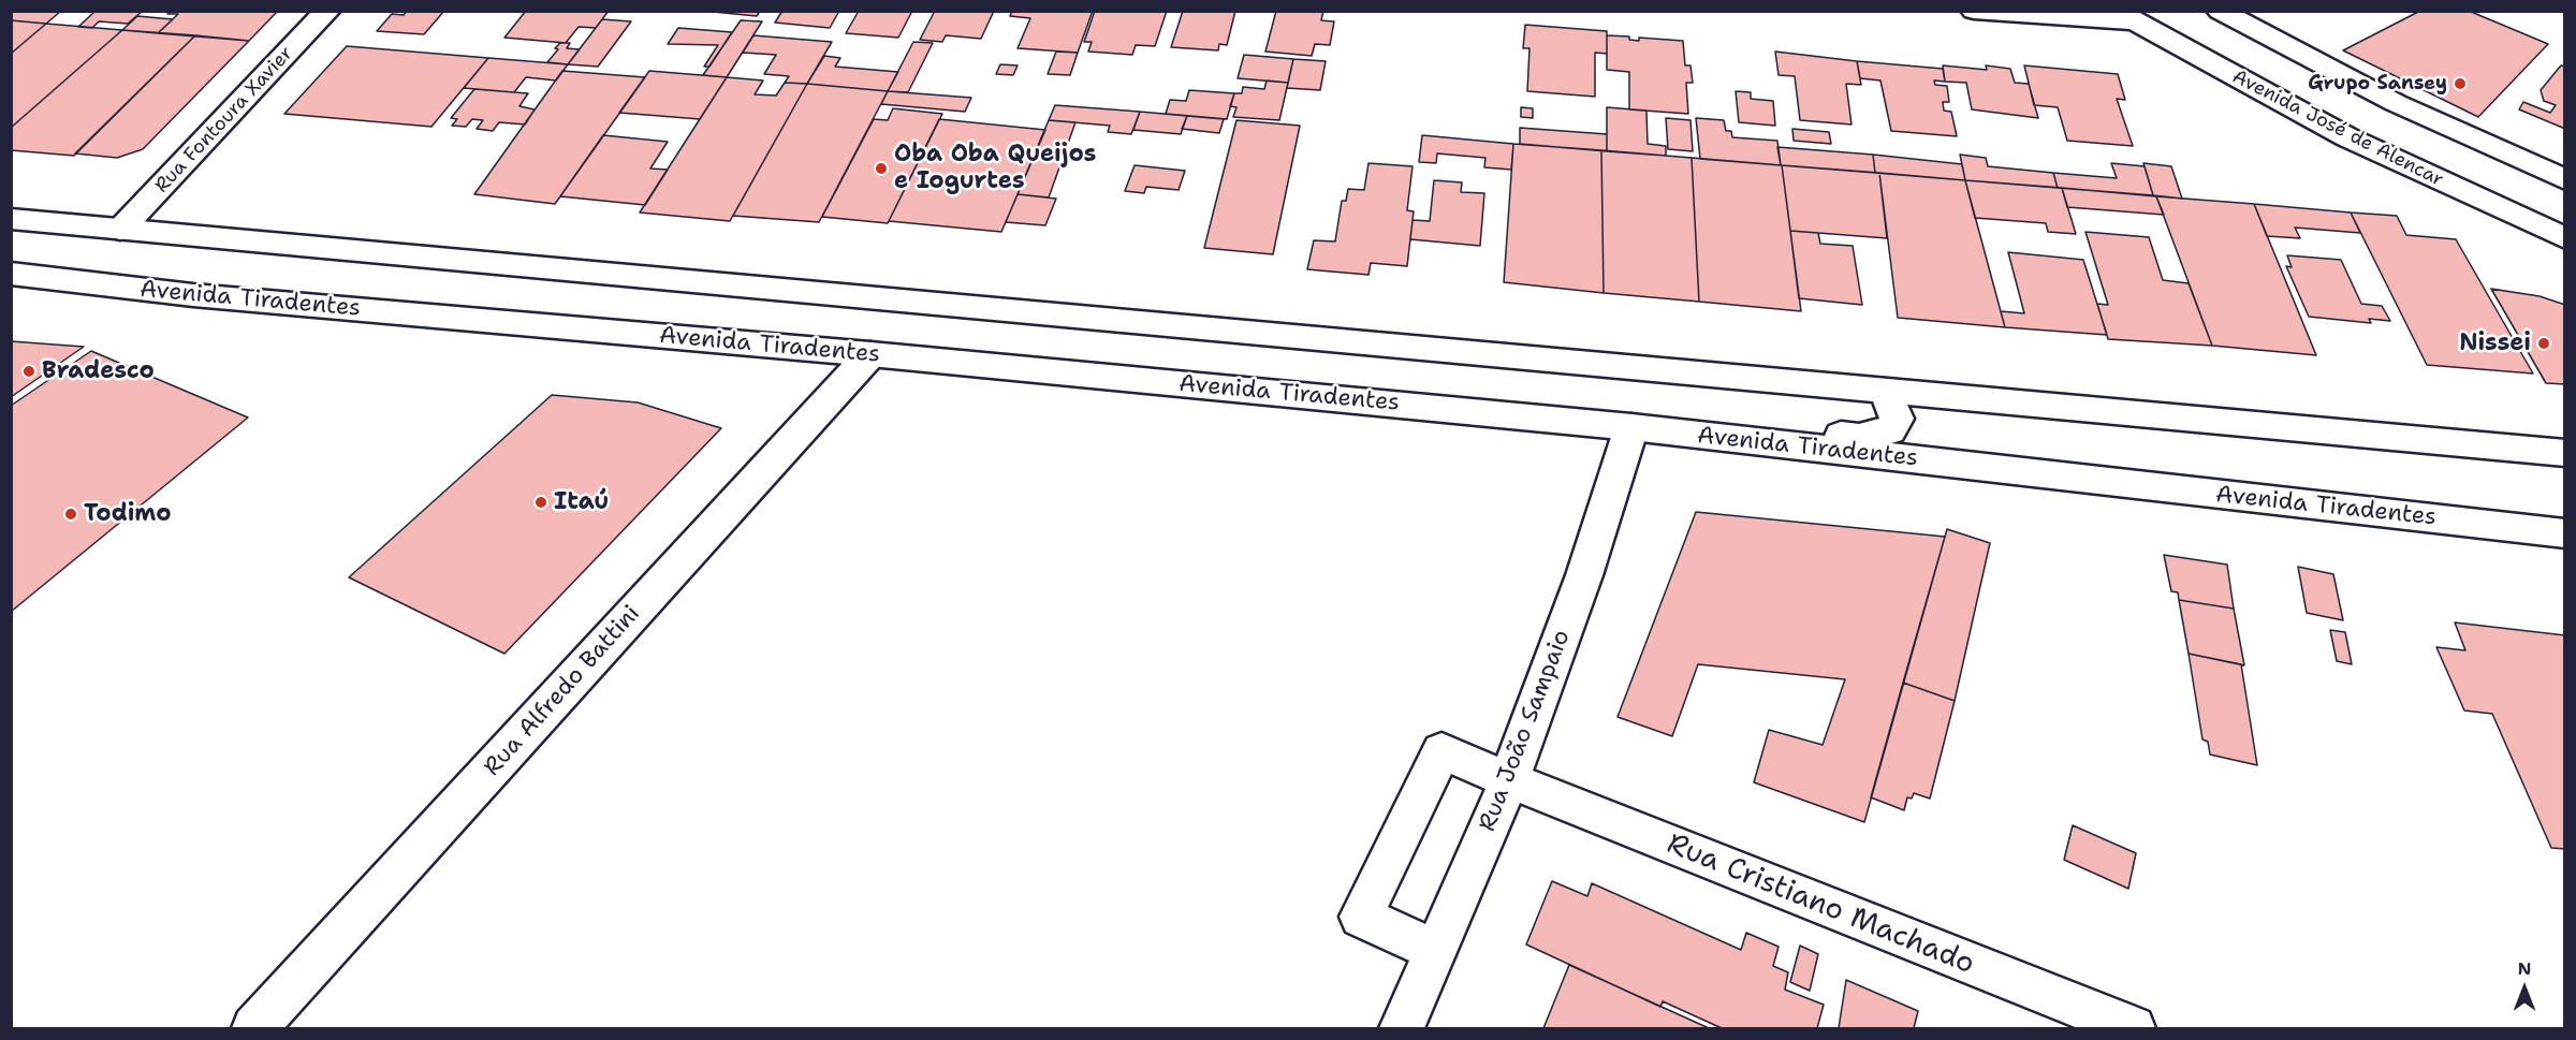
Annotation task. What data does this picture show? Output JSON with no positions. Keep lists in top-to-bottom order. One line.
{"streets":{"main road":["Rua Fontoura Xavier","Avenida José de Alencar","Avenida Tiradentes","Rua Alfredo Battini","Rua João Sampaio","Rua Cristiano Machado"]},"crossings":[["Avenida Tiradentes","Rua Alfredo Battini"],["Avenida Tiradentes","Rua João Sampaio"],["Rua João Sampaio","Rua Cristiano Machado"]],"places":["Grupo Sansey","Oba Oba Queijos e Iogurtes","Nissei","Bradesco","Itaú","Todimo"],"north":"top"}
